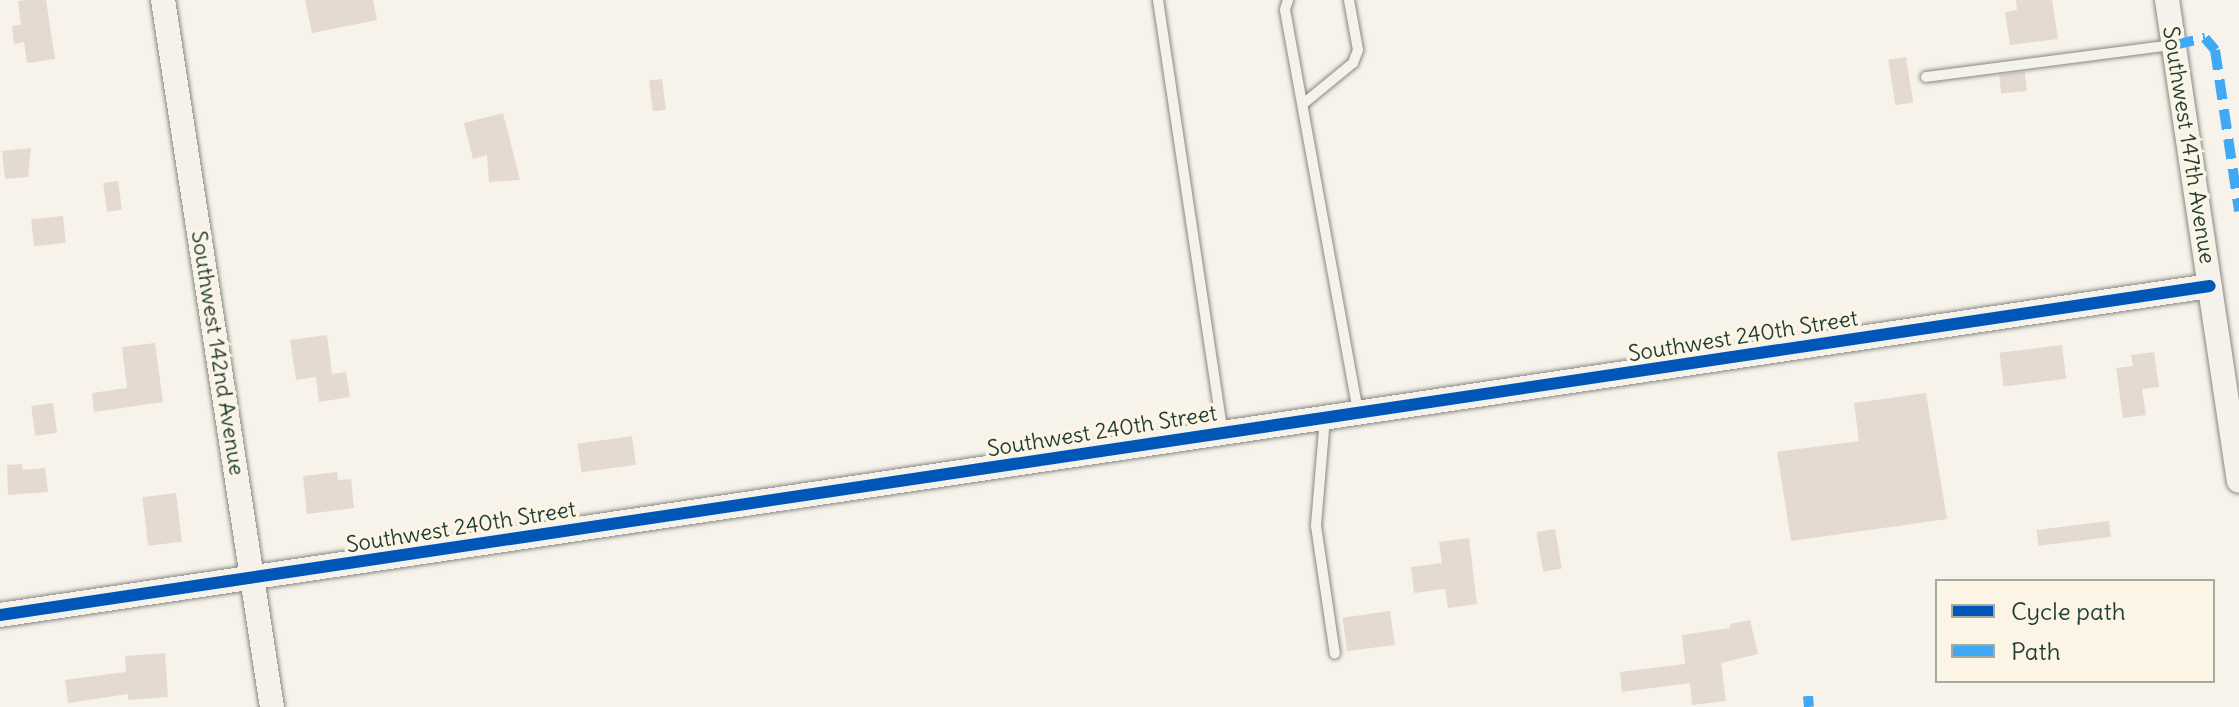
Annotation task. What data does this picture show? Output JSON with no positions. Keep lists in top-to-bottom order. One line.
{"streets":{"street":["Southwest 147th Avenue","Southwest 240th Street","Southwest 142nd Avenue"]},"crossings":[["Southwest 147th Avenue","Southwest 240th Street"],["Southwest 240th Street","Southwest 142nd Avenue"]],"legend":["Cycle path","Path"]}
